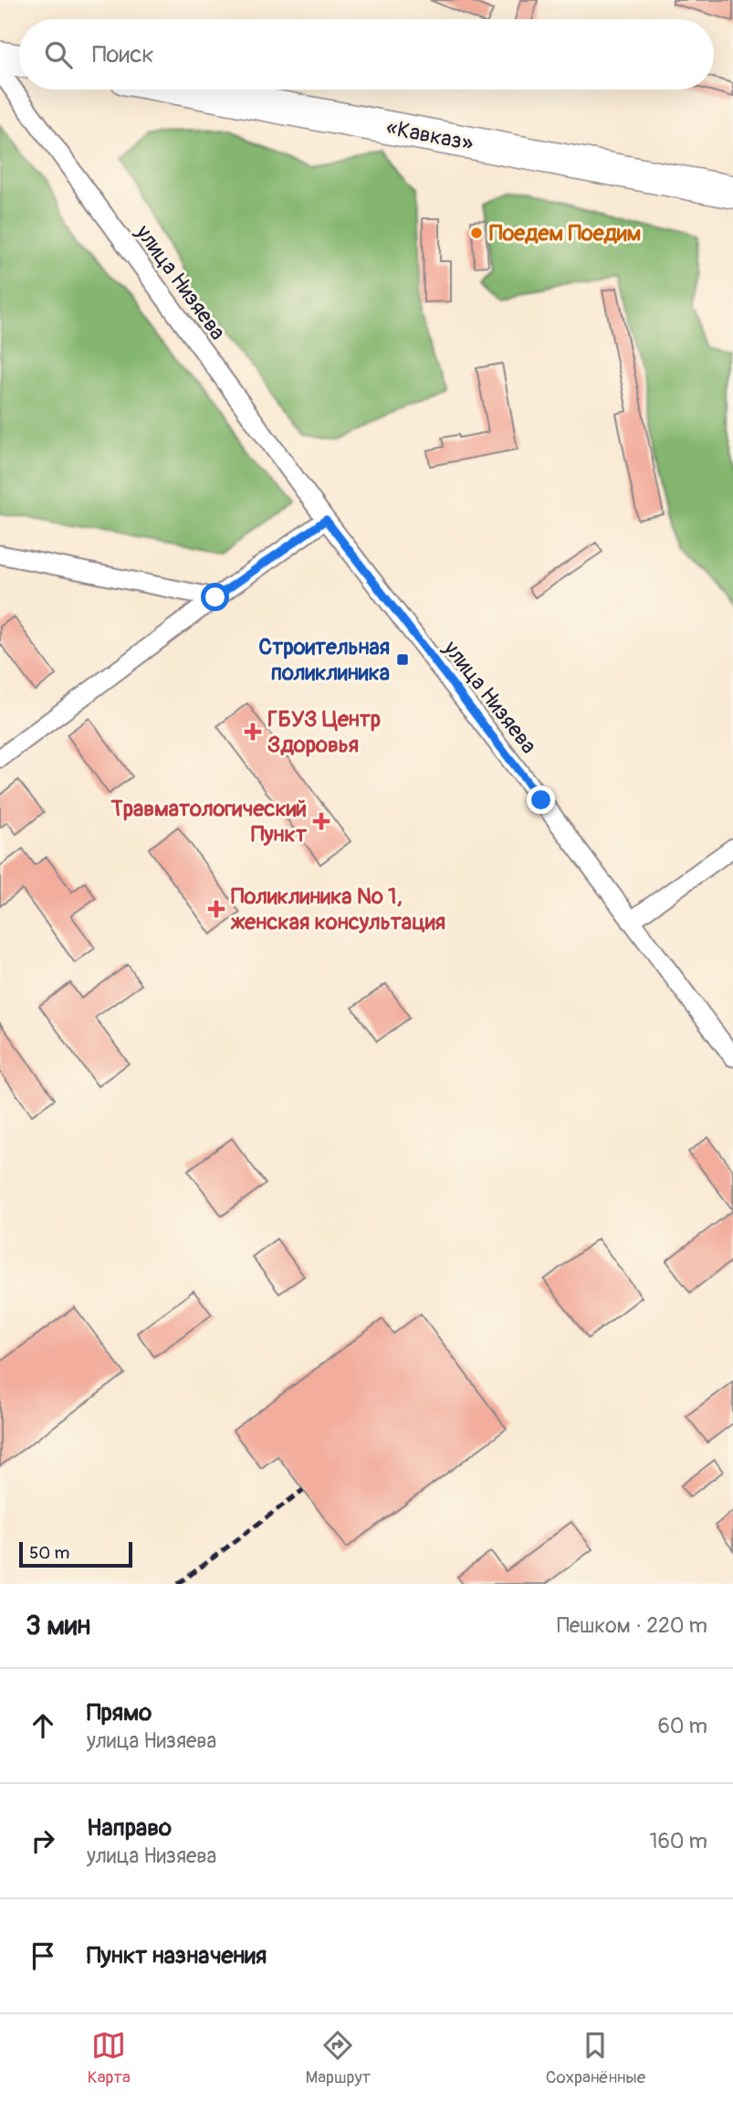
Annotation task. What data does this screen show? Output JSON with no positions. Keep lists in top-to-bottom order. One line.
{"streets":{"highway":["«Кавказ»"],"street":["улица Низяева"]},"places":{"other":["Поедем Поедим"],"transit":["Строительная поликлиника"],"health":["ГБУЗ Центр Здоровья","Травматологический Пункт","Поликлиника № 1, женская консультация"]},"scale_bar":"50 m","page":{"search":"Поиск","scale":"50 m","heading":["3 мин","Пешком · 220 m"],"list":[["Прямо","улица Низяева","60 m"],["Направо","улица Низяева","160 m"],"Пункт назначения"],"nav":["Карта","Маршрут","Сохранённые"]}}
